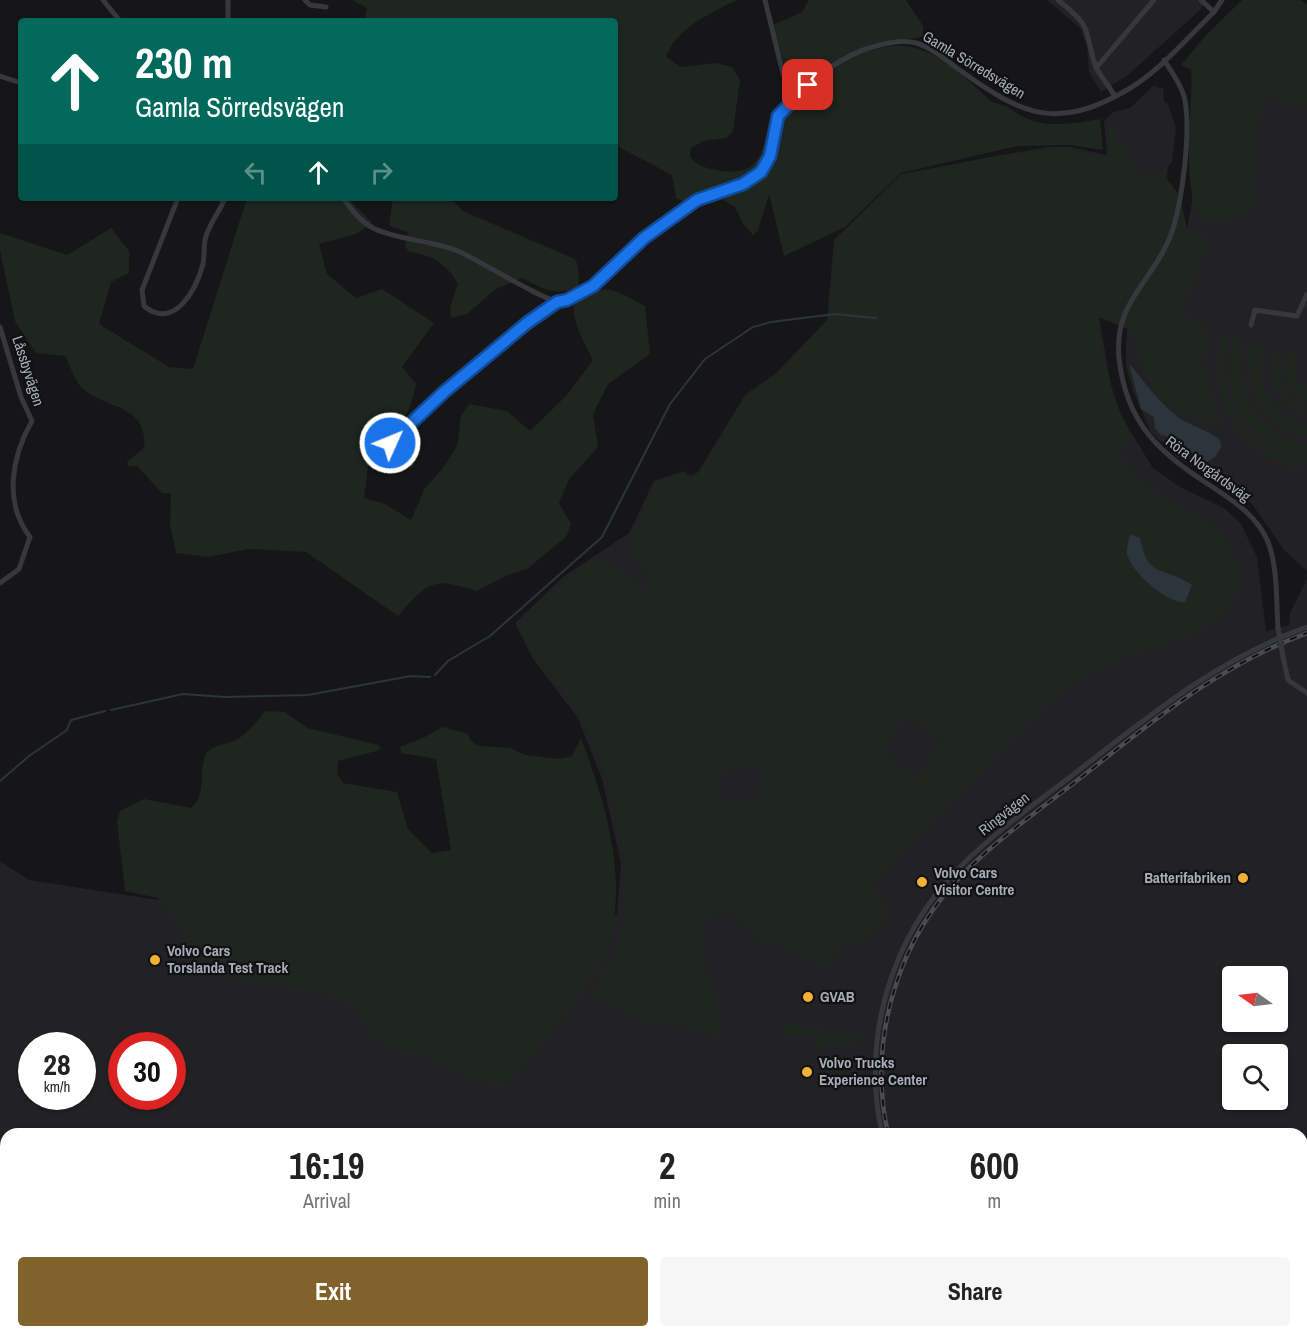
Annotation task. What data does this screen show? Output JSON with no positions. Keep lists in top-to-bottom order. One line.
{"streets":{"street":["Gamla Sörredsvägen","Låssbyvägen","Röra Norgårdsväg","Ringvägen"]},"crossings":[["Gamla Sörredsvägen","Röra Norgårdsväg"]],"places":["Batterifabriken","Volvo Cars Visitor Centre","Volvo Cars Torslanda Test Track","GVAB","Volvo Trucks Experience Center"],"north":"left","page":{"turn":["230 m","Gamla Sörredsvägen"],"speed":"28 km/h","limit":"30","eta":["16:19","Arrival","2","min","600","m"],"buttons":["Exit","Share"]}}
